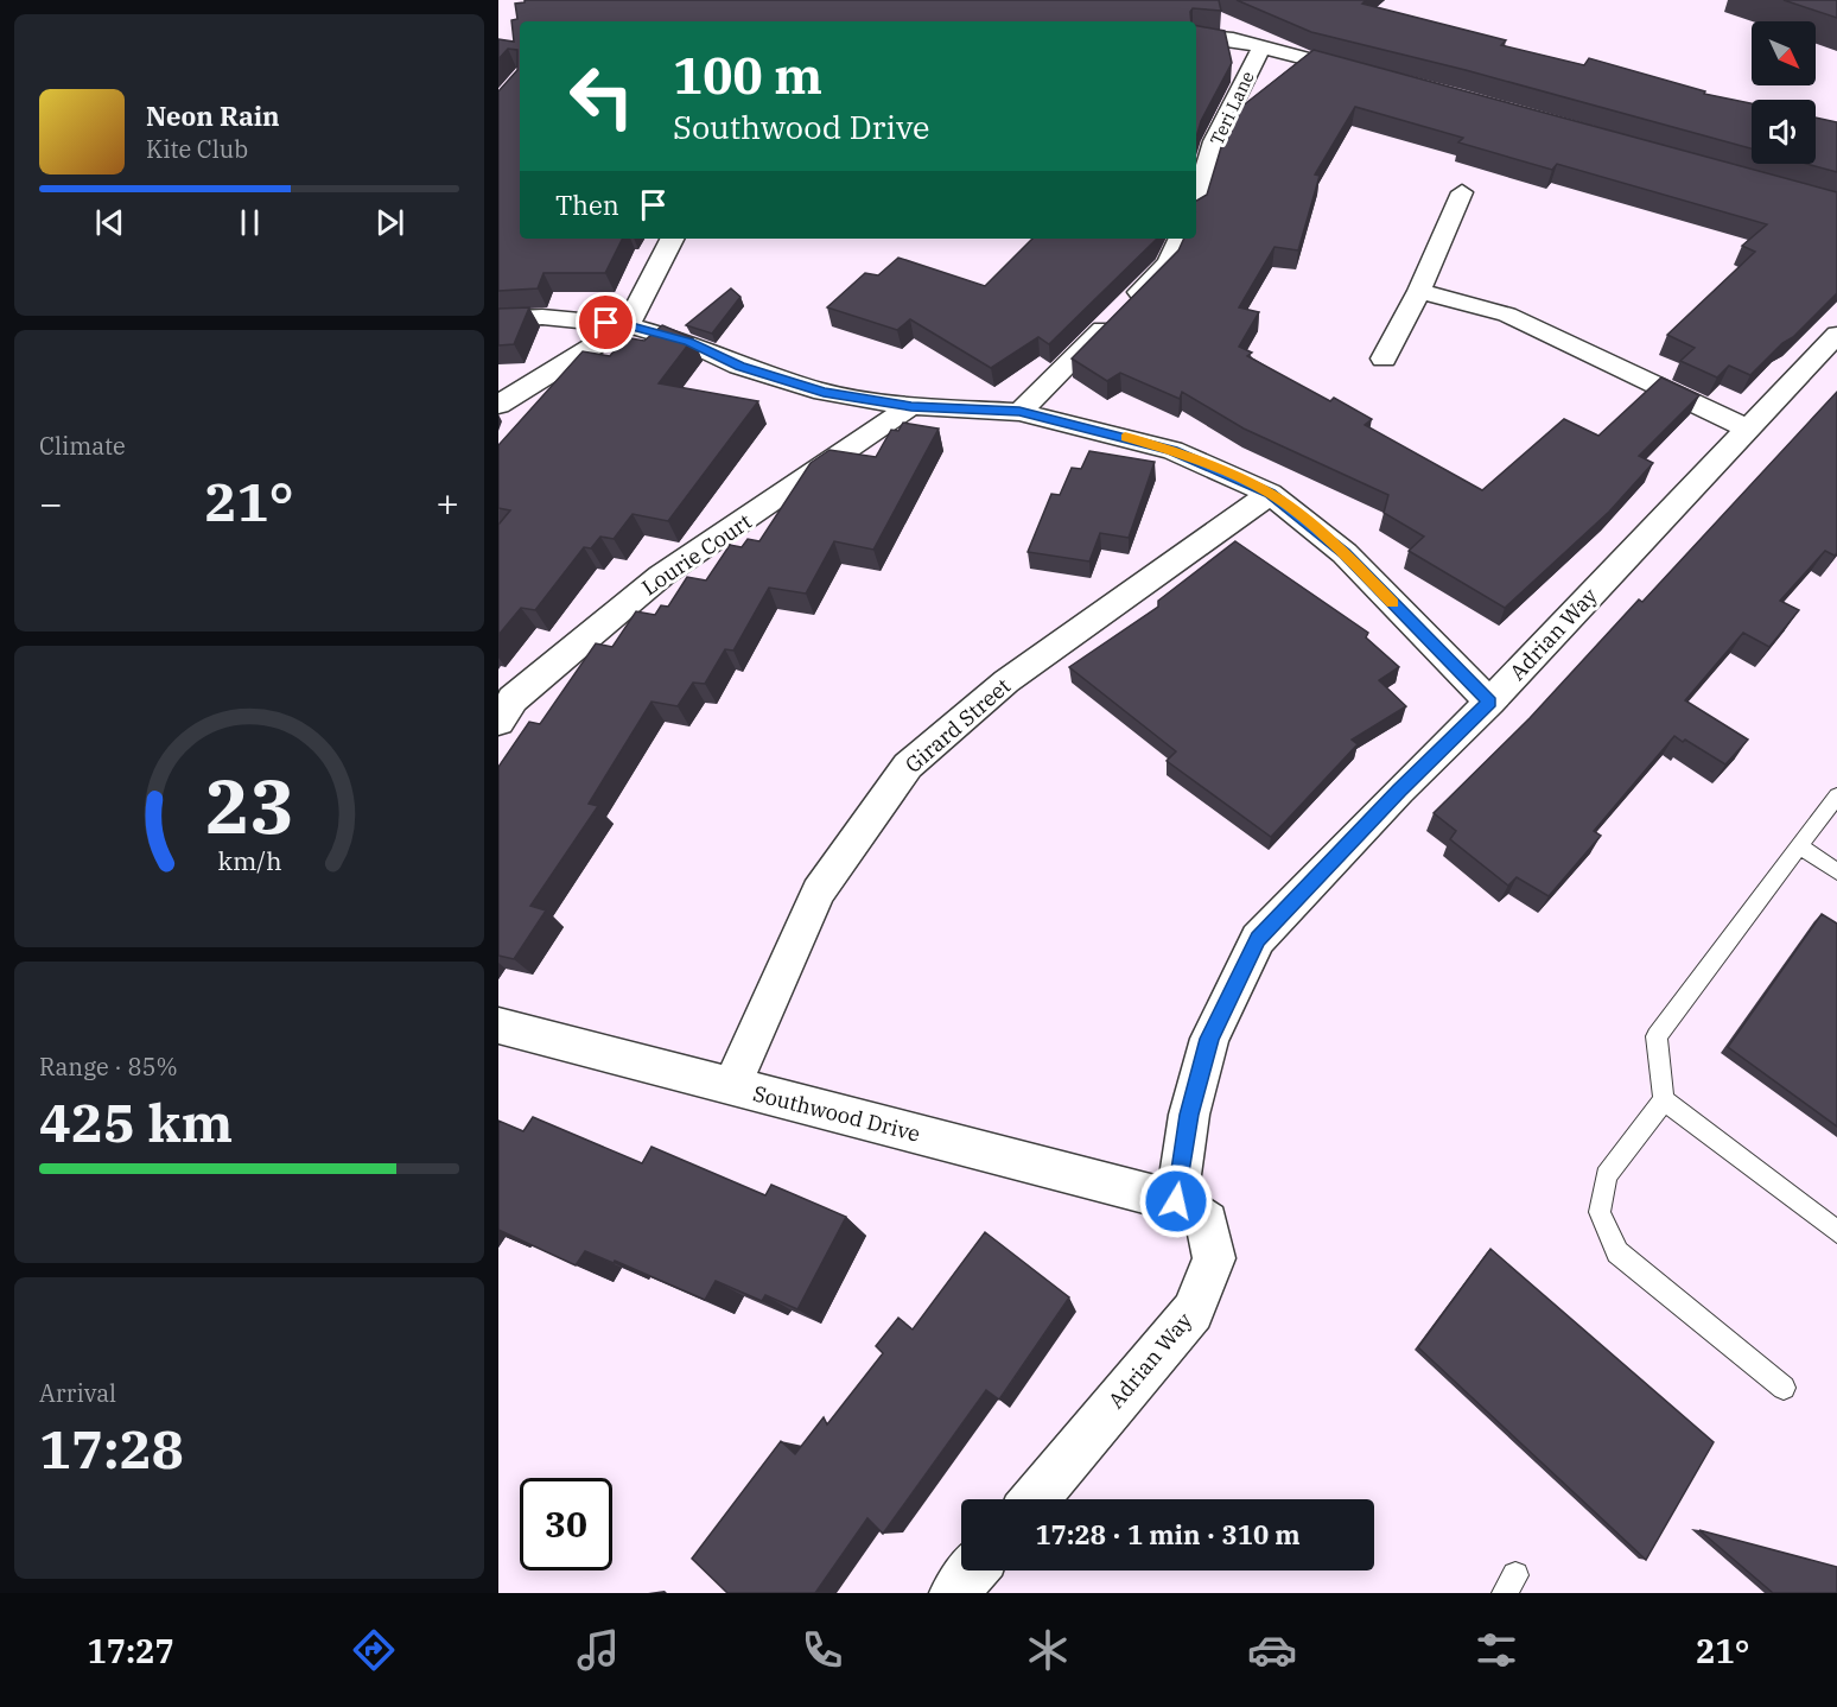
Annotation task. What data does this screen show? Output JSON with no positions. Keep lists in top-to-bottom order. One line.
{"streets":{"street":["Teri Lane","Lourie Court","Adrian Way","Girard Street","Southwood Drive"]},"crossings":[["Adrian Way","Southwood Drive"],["Girard Street","Southwood Drive"]],"north":"bottom right","page":{"turn":["100 m","Southwood Drive"],"song":["Neon Rain","Kite Club"],"then":"Then","tile":["Climate",["Range · 85%","425 km"],["Arrival","17:28"]],"heat":["−","21°","+"],"limit":"30","trip":"17:28 · 1 min · 310 m","tabs":["17:27","21°"],"gauge":["23","km/h"]}}
